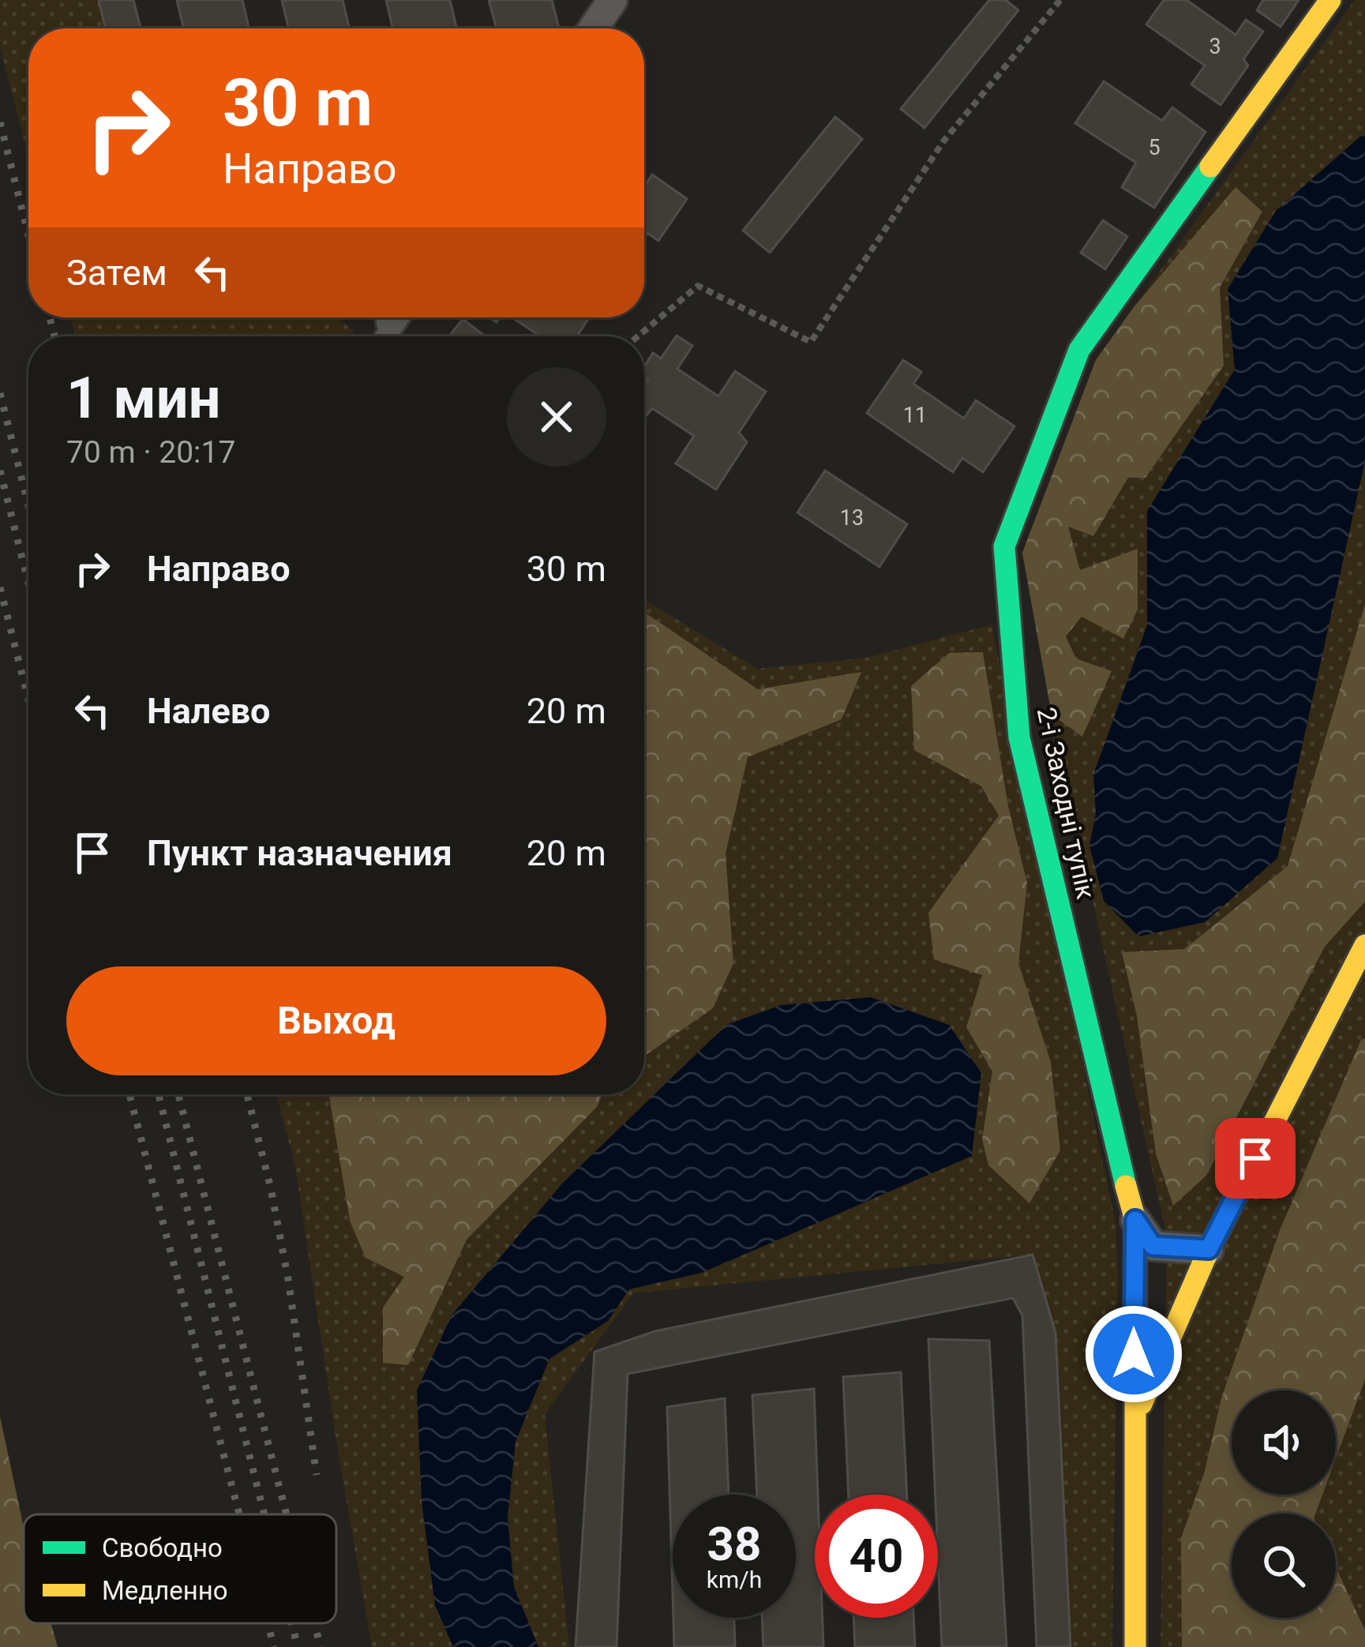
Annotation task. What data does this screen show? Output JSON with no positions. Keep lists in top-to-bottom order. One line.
{"streets":{"street":["2-і Заходні тупік"]},"house_numbers":["3","5","11","13"],"legend":["Свободно","Медленно"],"page":{"turn":["30 m","Направо"],"then":"Затем","heading":["1 мин","70 m · 20:17"],"list":[{"name":"Направо","value":"30 m"},{"name":"Налево","value":"20 m"},{"name":"Пункт назначения","value":"20 m"}],"buttons":"Выход","speed":"38 km/h","limit":"40"}}
